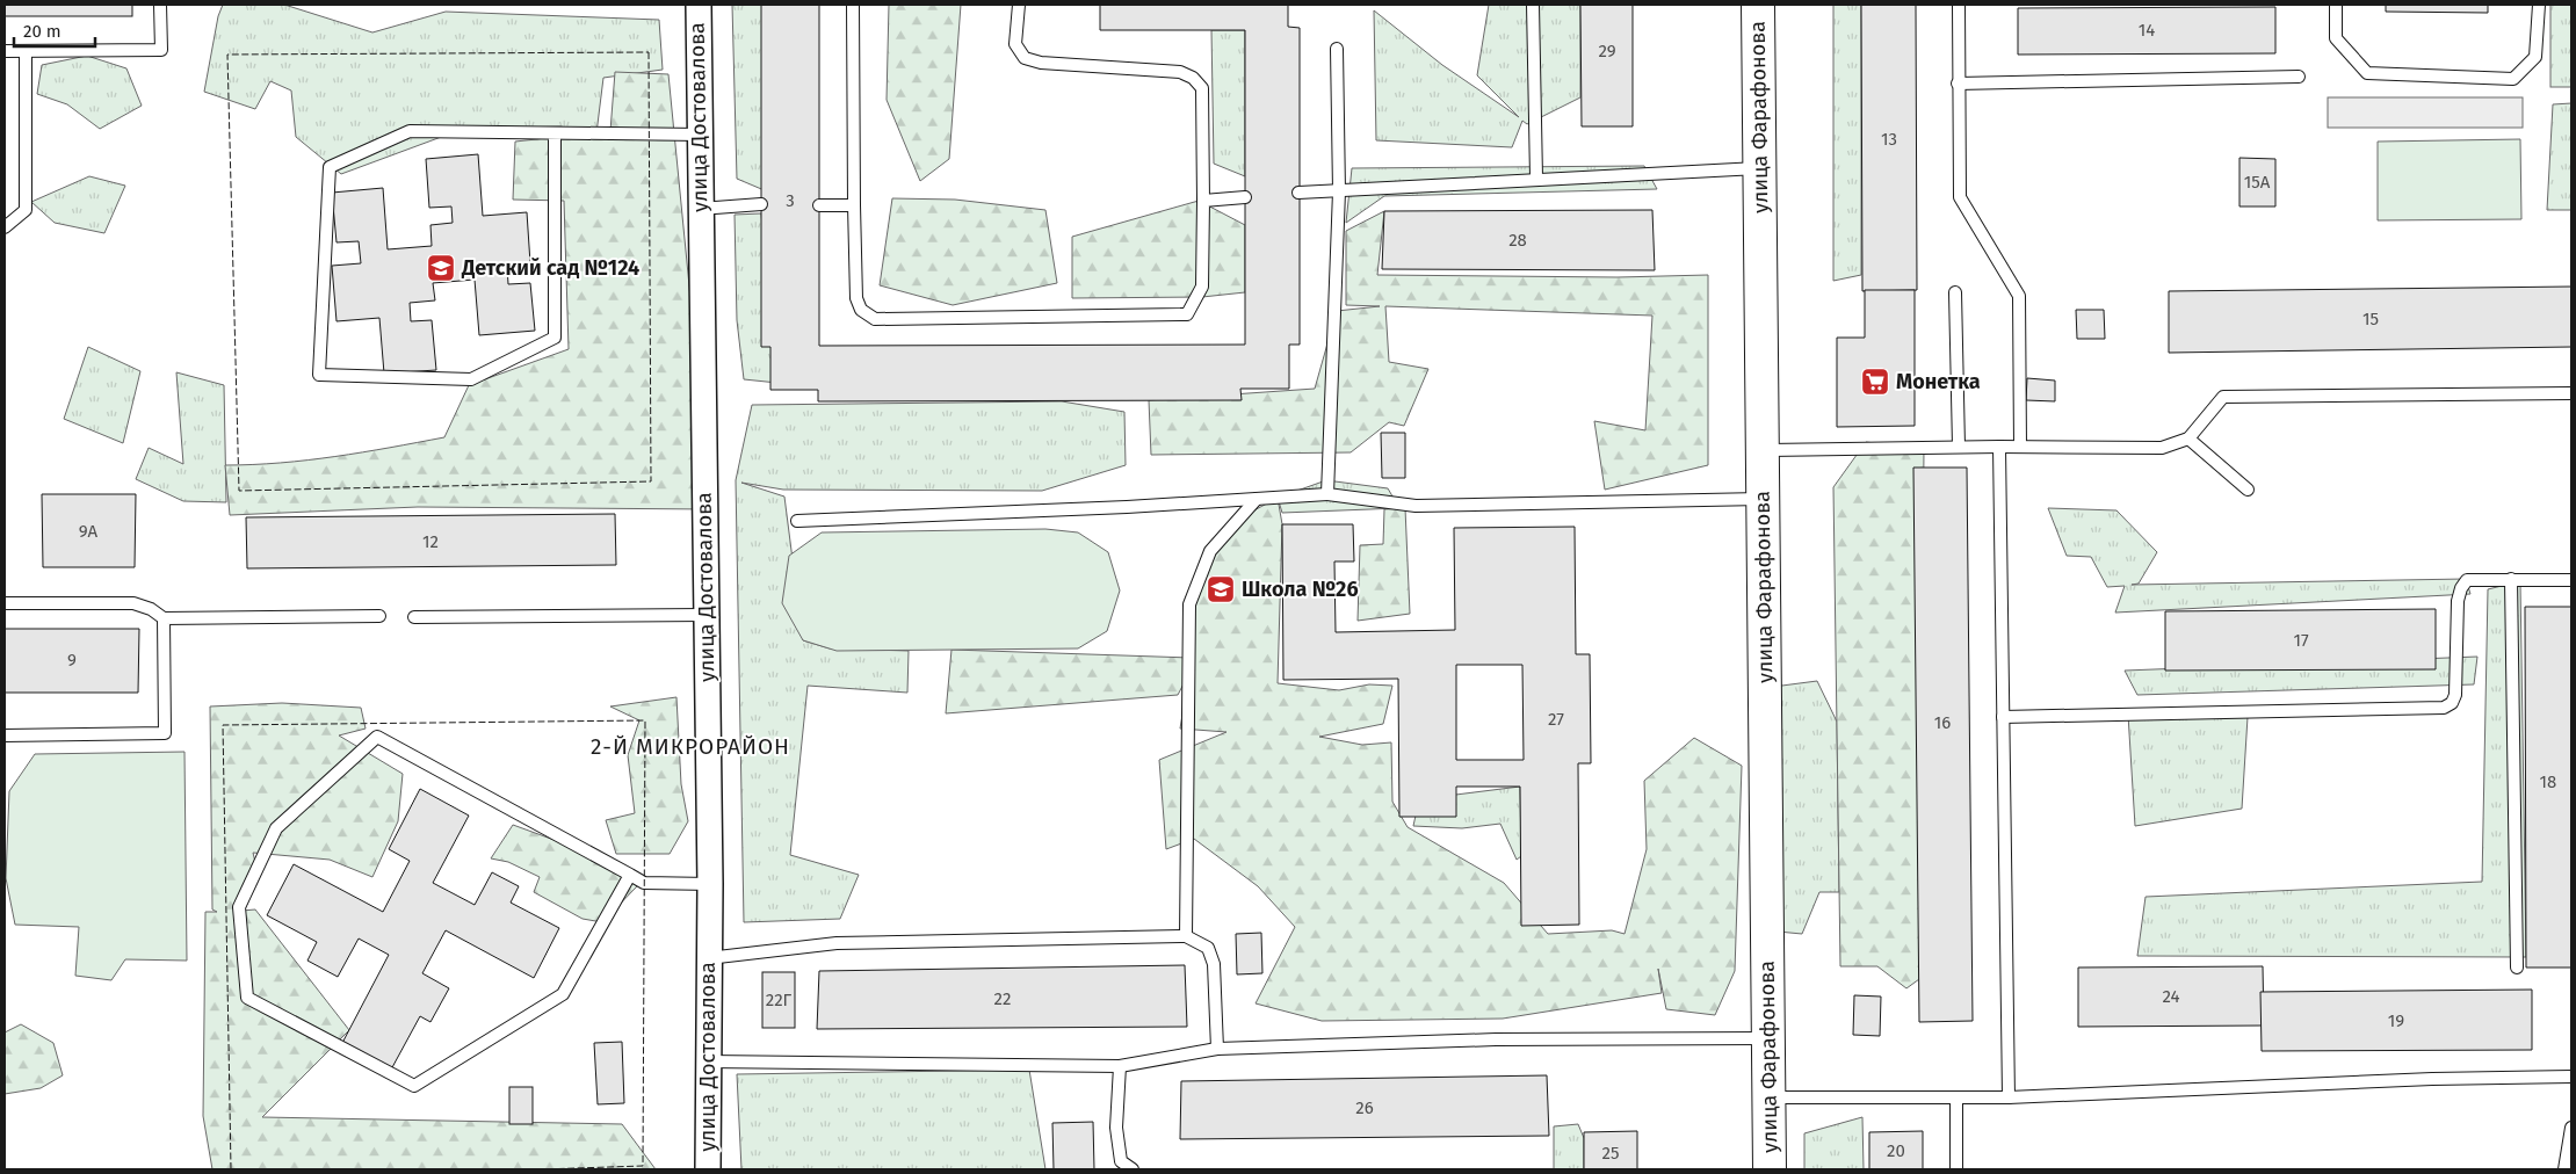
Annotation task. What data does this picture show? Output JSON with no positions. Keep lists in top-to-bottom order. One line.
{"streets":{"street":["улица Достовалова","улица Фарафонова"]},"districts":["2-Й МИКРОРАЙОН"],"places":{"school or university":["Детский сад №124","Школа №26"],"supermarket":["Монетка"]},"house_numbers":["14","29","13","15А","3","28","15","9А","12","17","9","27","16","18","24","22","22Г","19","26","20","25"],"scale_bar":"20 m"}
